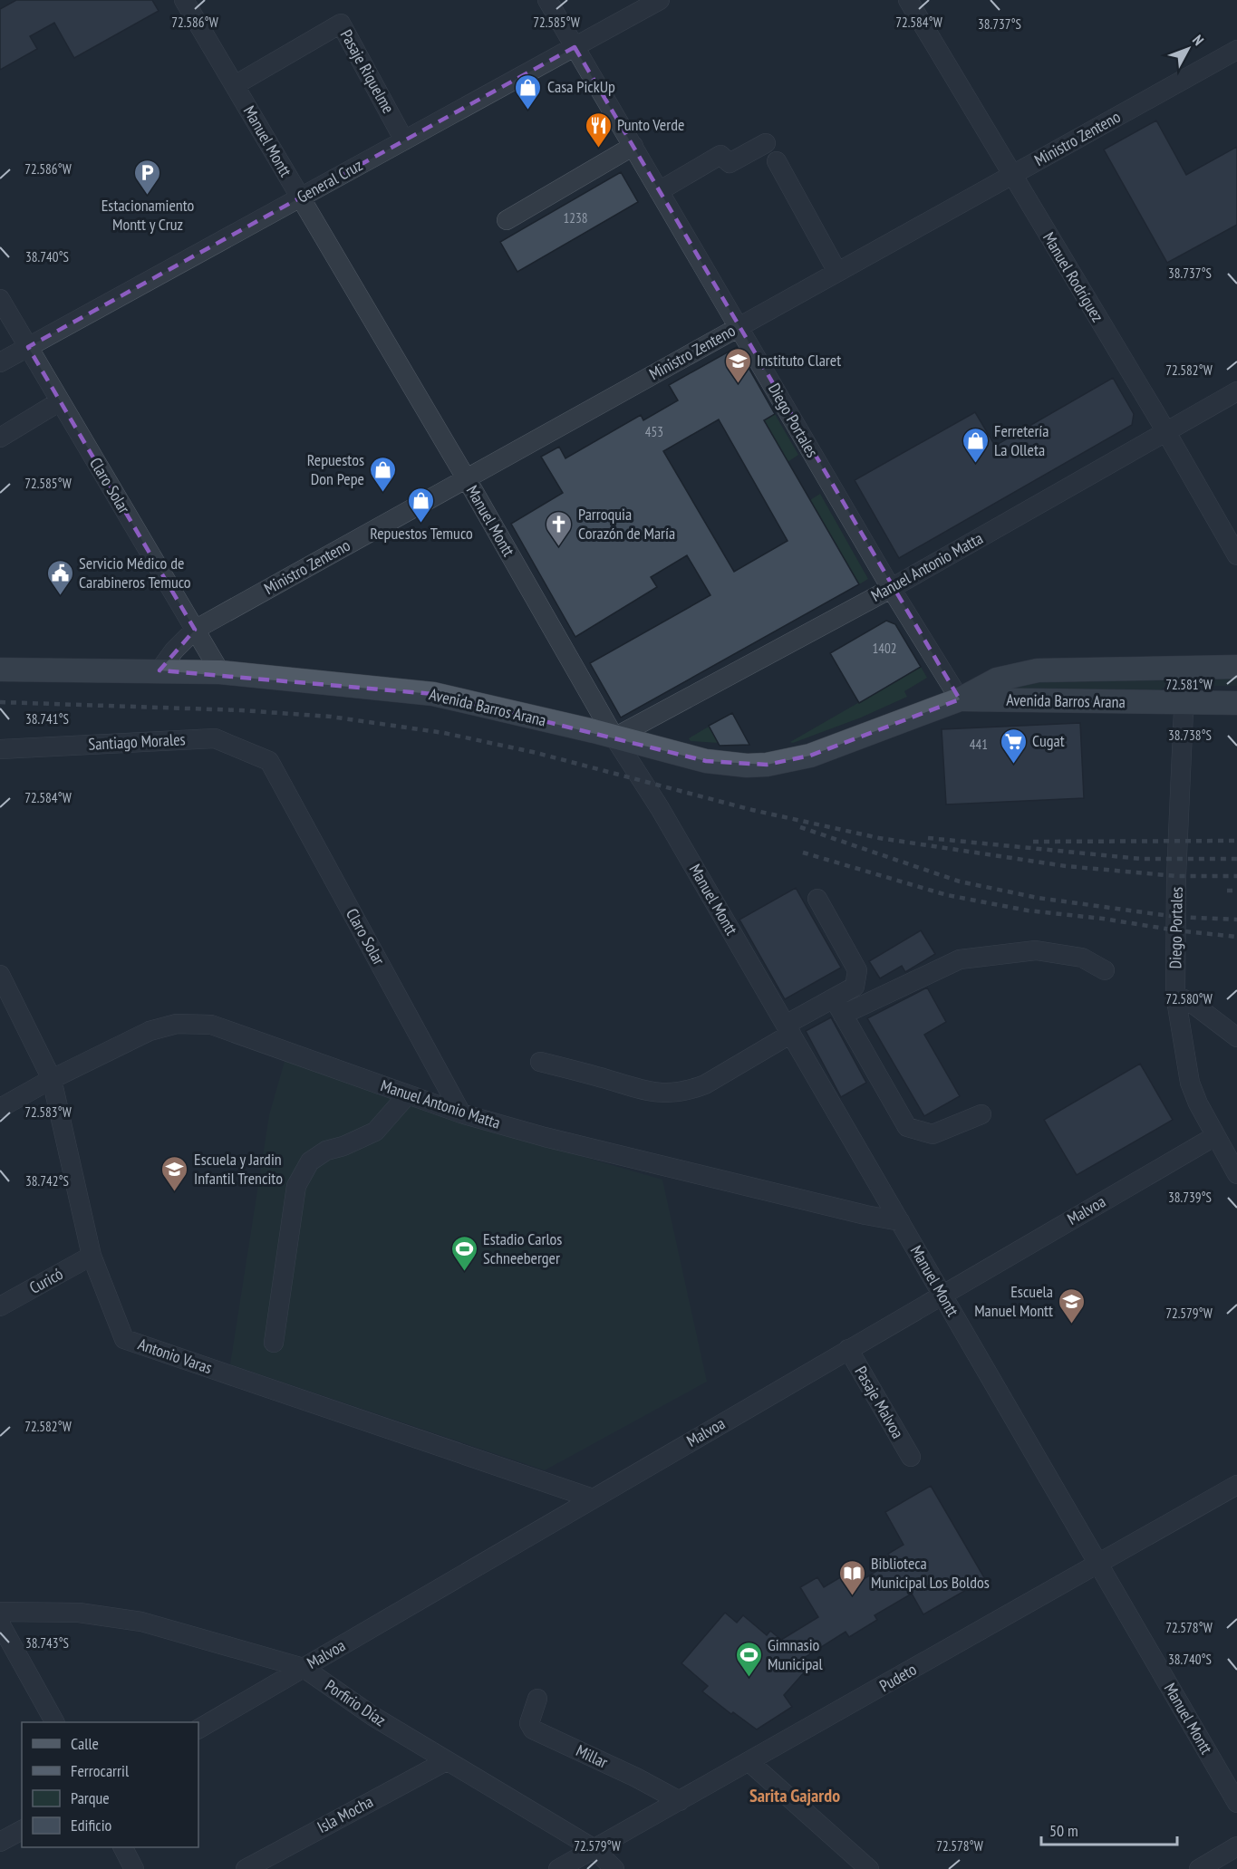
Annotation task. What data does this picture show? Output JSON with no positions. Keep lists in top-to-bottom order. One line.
{"streets":{"main road":["Avenida Barros Arana"],"street":["Pasaje Riquelme","Ministro Zenteno","Manuel Montt","General Cruz","Manuel Rodríguez","Diego Portales","Claro Solar","Manuel Antonio Matta","Santiago Morales","Malvoa","Curicó","Antonio Varas","Pasaje Malvoa","Pudeto","Porfirio Díaz","Millar","Isla Mocha"]},"crossings":[["Pasaje Riquelme","Manuel Montt"],["Pasaje Riquelme","General Cruz"],["Ministro Zenteno","Manuel Montt"],["Ministro Zenteno","Manuel Rodríguez"],["Ministro Zenteno","Diego Portales"],["Ministro Zenteno","Claro Solar"],["Ministro Zenteno","Avenida Barros Arana"],["Manuel Montt","General Cruz"],["Manuel Montt","Manuel Antonio Matta"],["Manuel Montt","Avenida Barros Arana"],["Manuel Montt","Malvoa"],["Manuel Montt","Pudeto"],["General Cruz","Diego Portales"],["General Cruz","Claro Solar"],["Manuel Rodríguez","Manuel Antonio Matta"],["Diego Portales","Manuel Antonio Matta"],["Diego Portales","Avenida Barros Arana"],["Diego Portales","Malvoa"],["Claro Solar","Manuel Antonio Matta"],["Claro Solar","Avenida Barros Arana"],["Claro Solar","Santiago Morales"],["Manuel Antonio Matta","Avenida Barros Arana"],["Manuel Antonio Matta","Antonio Varas"],["Malvoa","Antonio Varas"],["Malvoa","Pasaje Malvoa"],["Malvoa","Porfirio Díaz"],["Curicó","Antonio Varas"],["Pudeto","Porfirio Díaz"],["Pudeto","Millar"],["Porfirio Díaz","Isla Mocha"]],"districts":["Sarita Gajardo"],"places":{"shop":["Casa PickUp","Ferretería La Olleta","Repuestos Don Pepe","Repuestos Temuco"],"restaurant":["Punto Verde"],"parking":["Estacionamiento Montt y Cruz"],"school or university":["Instituto Claret","Escuela y Jardin Infantil Trencito","Escuela Manuel Montt"],"church":["Parroquia Corazón de María"],"public building":["Servicio Médico de Carabineros Temuco"],"supermarket":["Cugat"],"sports":["Estadio Carlos Schneeberger","Gimnasio Municipal"],"library":["Biblioteca Municipal Los Boldos"]},"house_numbers":["1238","453","1402","441"],"legend":["Calle","Ferrocarril","Parque","Edificio"],"scale_bar":"50 m","north":"top right","coordinates":["72.586°W","72.585°W","72.584°W","38.737°S","38.740°S","72.582°W","72.581°W","38.741°S","38.738°S","72.580°W","72.583°W","38.742°S","38.739°S","72.579°W","72.578°W","38.743°S"]}
